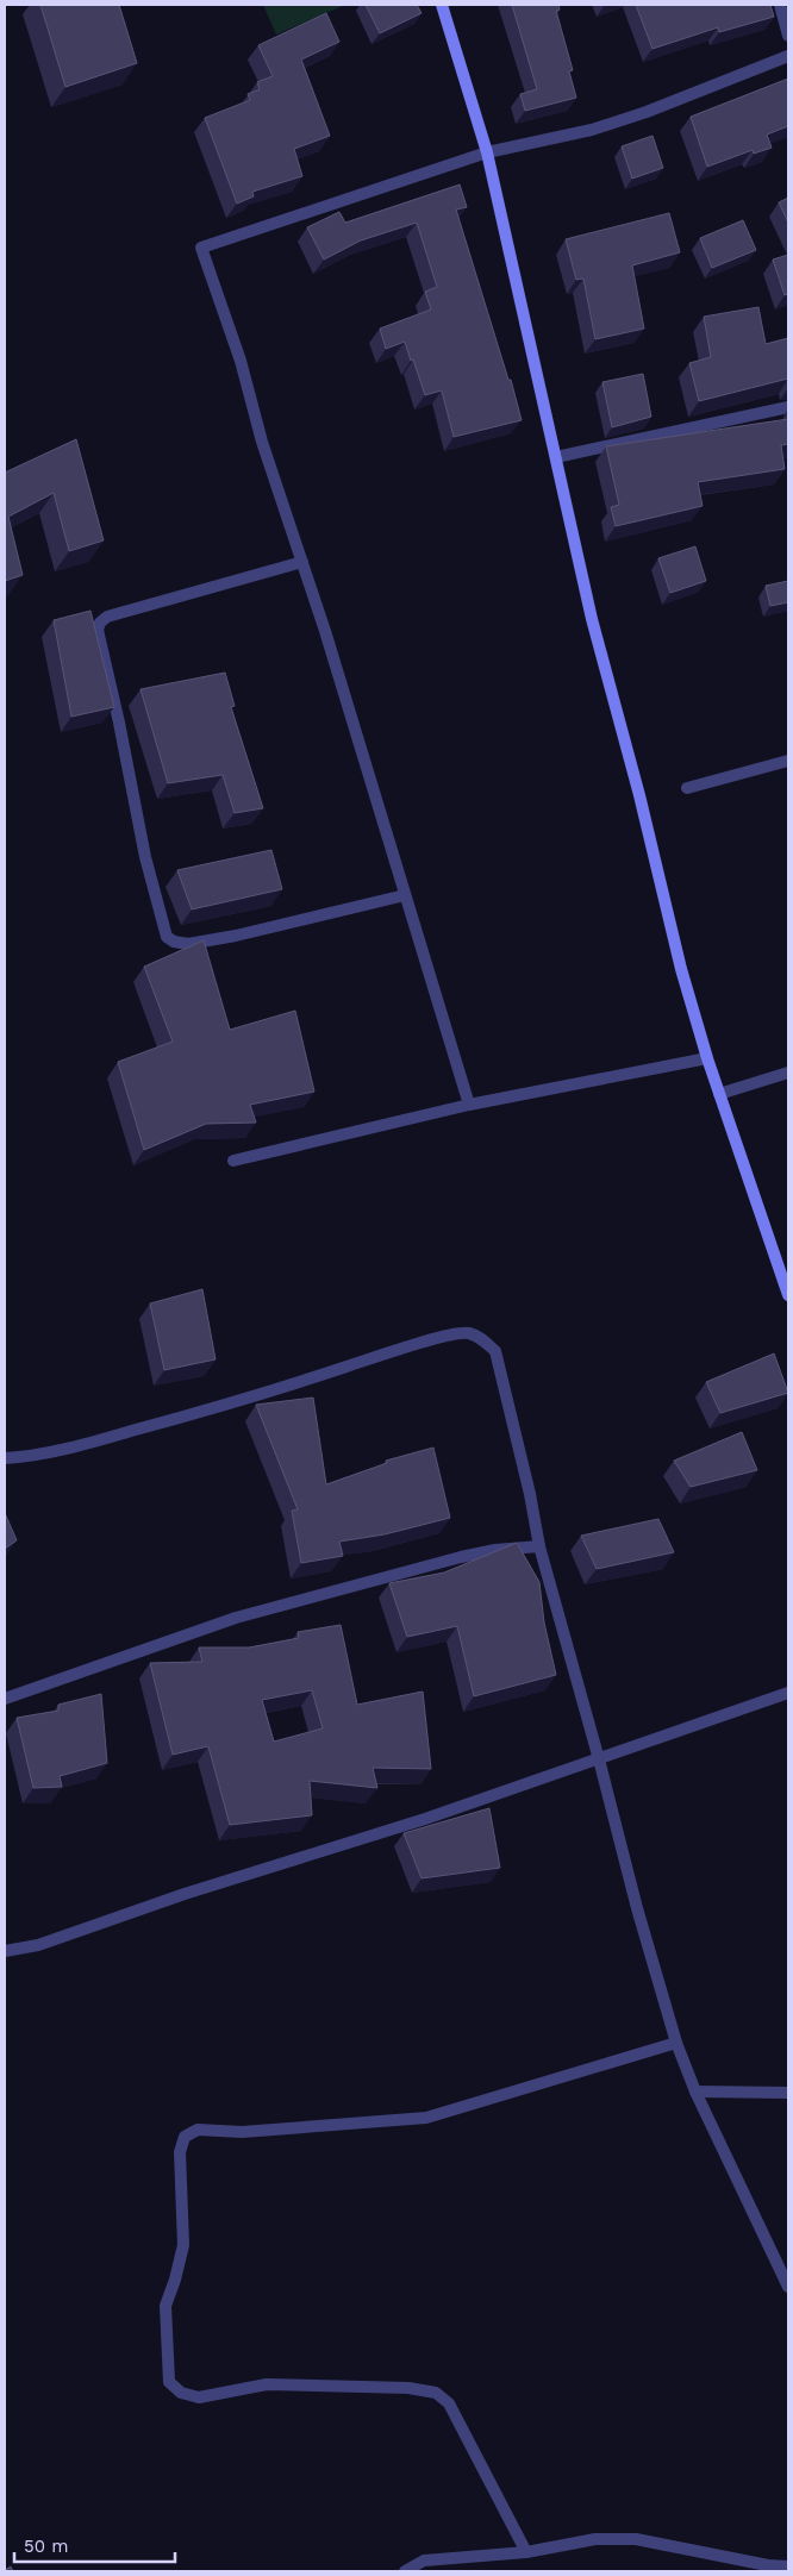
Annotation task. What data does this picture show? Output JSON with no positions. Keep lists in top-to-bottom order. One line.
{"scale_bar":"50 m"}
